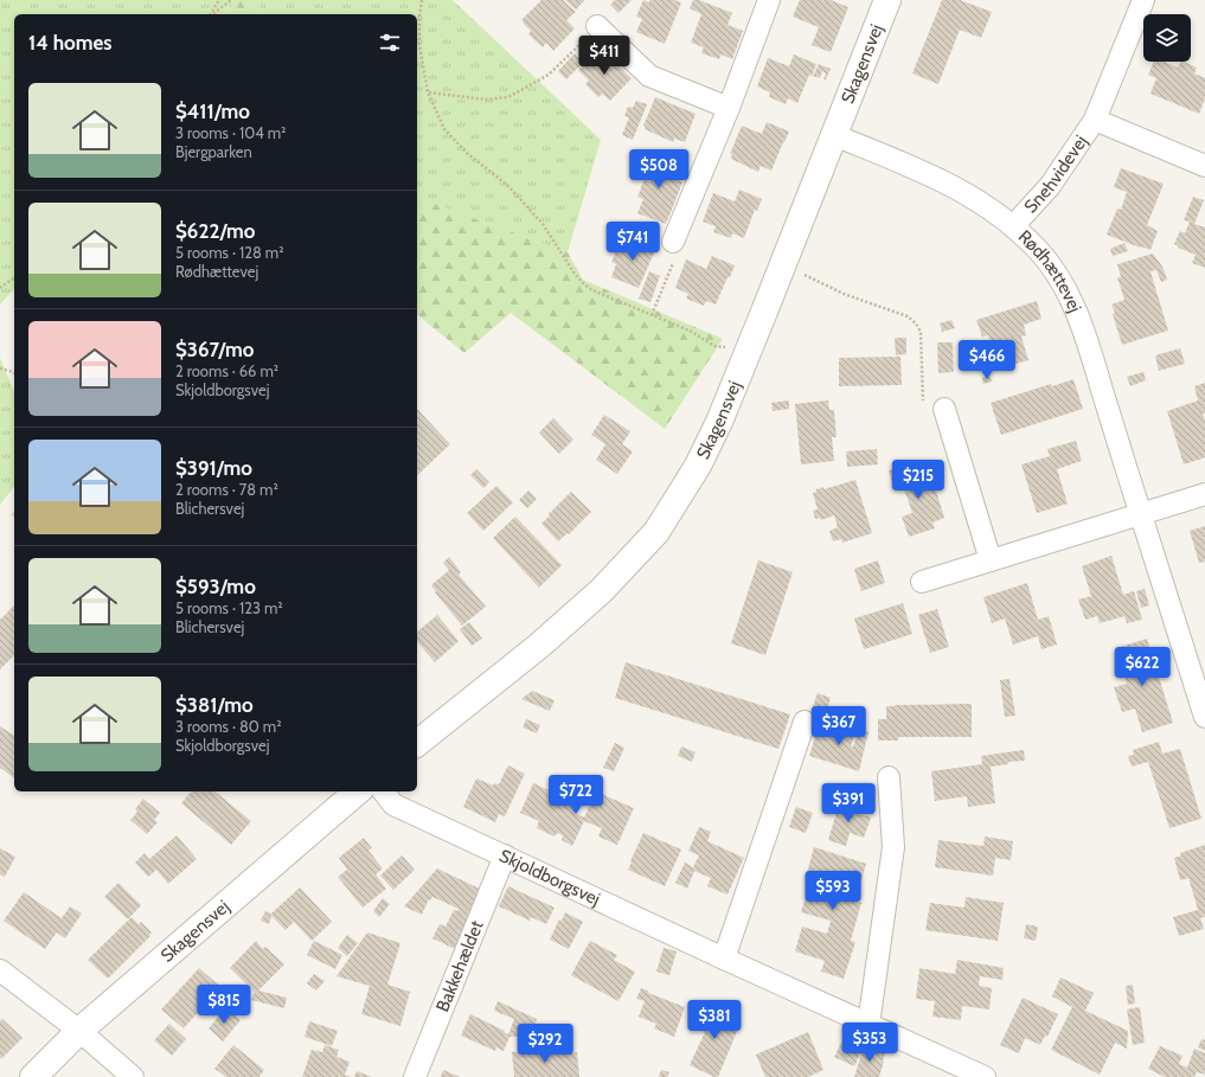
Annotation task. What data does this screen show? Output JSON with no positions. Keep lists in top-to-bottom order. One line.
{"streets":{"street":["Skagensvej","Snehvidevej","Rødhættevej","Skjoldborgsvej","Bakkehældet"]},"crossings":[["Skagensvej","Rødhættevej"],["Snehvidevej","Rødhættevej"],["Skjoldborgsvej","Bakkehældet"]],"page":{"heading":"14 homes","price":["$411","$508","$741","$466","$215","$622","$367","$722","$391","$593","$815","$381","$353","$292"],"list":[{"name":"$411/mo","note":"3 rooms · 104 m² · Bjergparken"},{"name":"$622/mo","note":"5 rooms · 128 m² · Rødhættevej"},{"name":"$367/mo","note":"2 rooms · 66 m² · Skjoldborgsvej"},{"name":"$391/mo","note":"2 rooms · 78 m² · Blichersvej"},{"name":"$593/mo","note":"5 rooms · 123 m² · Blichersvej"},{"name":"$381/mo","note":"3 rooms · 80 m² · Skjoldborgsvej"}]}}
